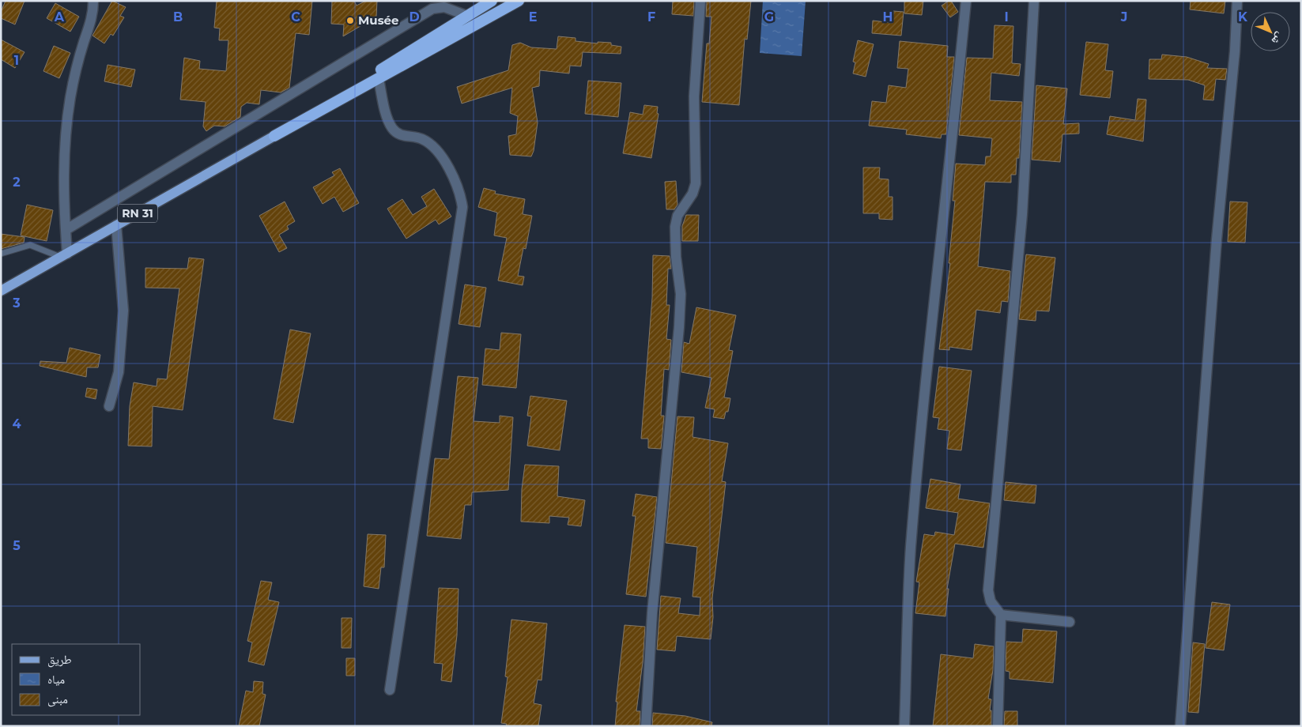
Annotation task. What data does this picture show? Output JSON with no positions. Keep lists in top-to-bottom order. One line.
{"streets":{"highway":["RN 31"]},"places":["Musée"],"legend":["طريق","مياه","مبنى"],"north":"bottom right","grid":{"columns":["A","B","C","D","E","F","G","H","I","J","K"],"rows":["1","2","3","4","5"]}}
